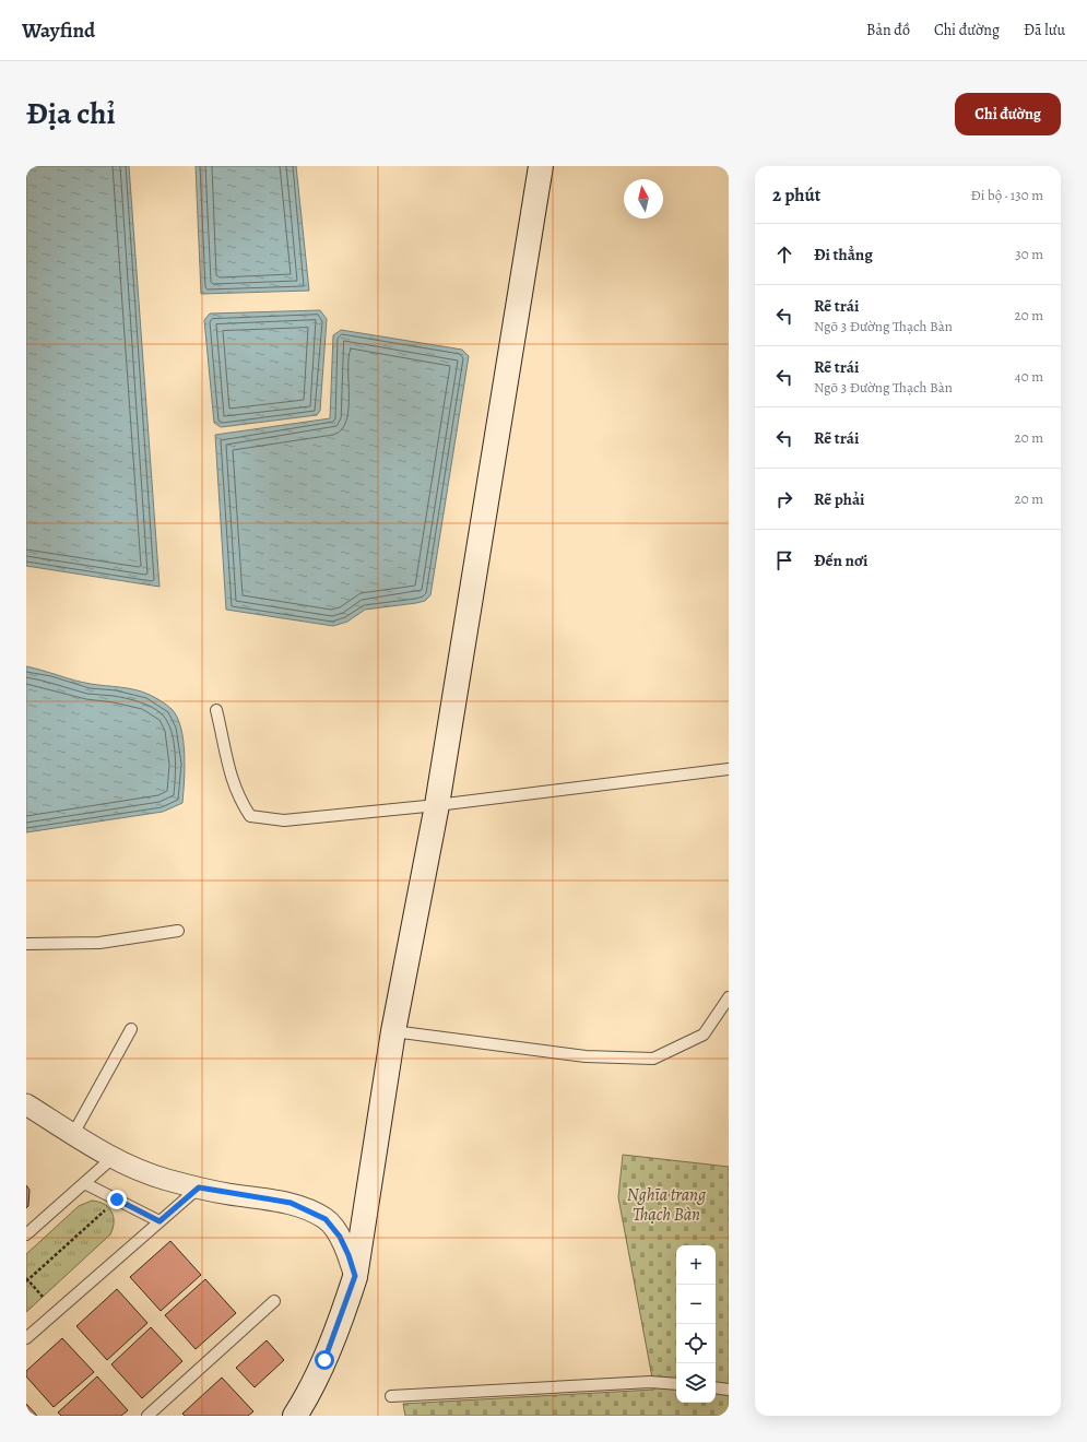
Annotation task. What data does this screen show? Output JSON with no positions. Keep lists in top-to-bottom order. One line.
{"parks":["Nghĩa trang Thạch Bàn"],"north":"top","page":{"header":"Wayfind","nav":["Bản đồ","Chỉ đường","Đã lưu"],"title":"Địa chỉ","buttons":"Chỉ đường","heading":["2 phút","Đi bộ · 130 m"],"list":[["Đi thẳng","30 m"],["Rẽ trái","Ngõ 3 Đường Thạch Bàn","20 m"],["Rẽ trái","Ngõ 3 Đường Thạch Bàn","40 m"],["Rẽ trái","20 m"],["Rẽ phải","20 m"],"Đến nơi"],"map_buttons":["+","−"]}}
